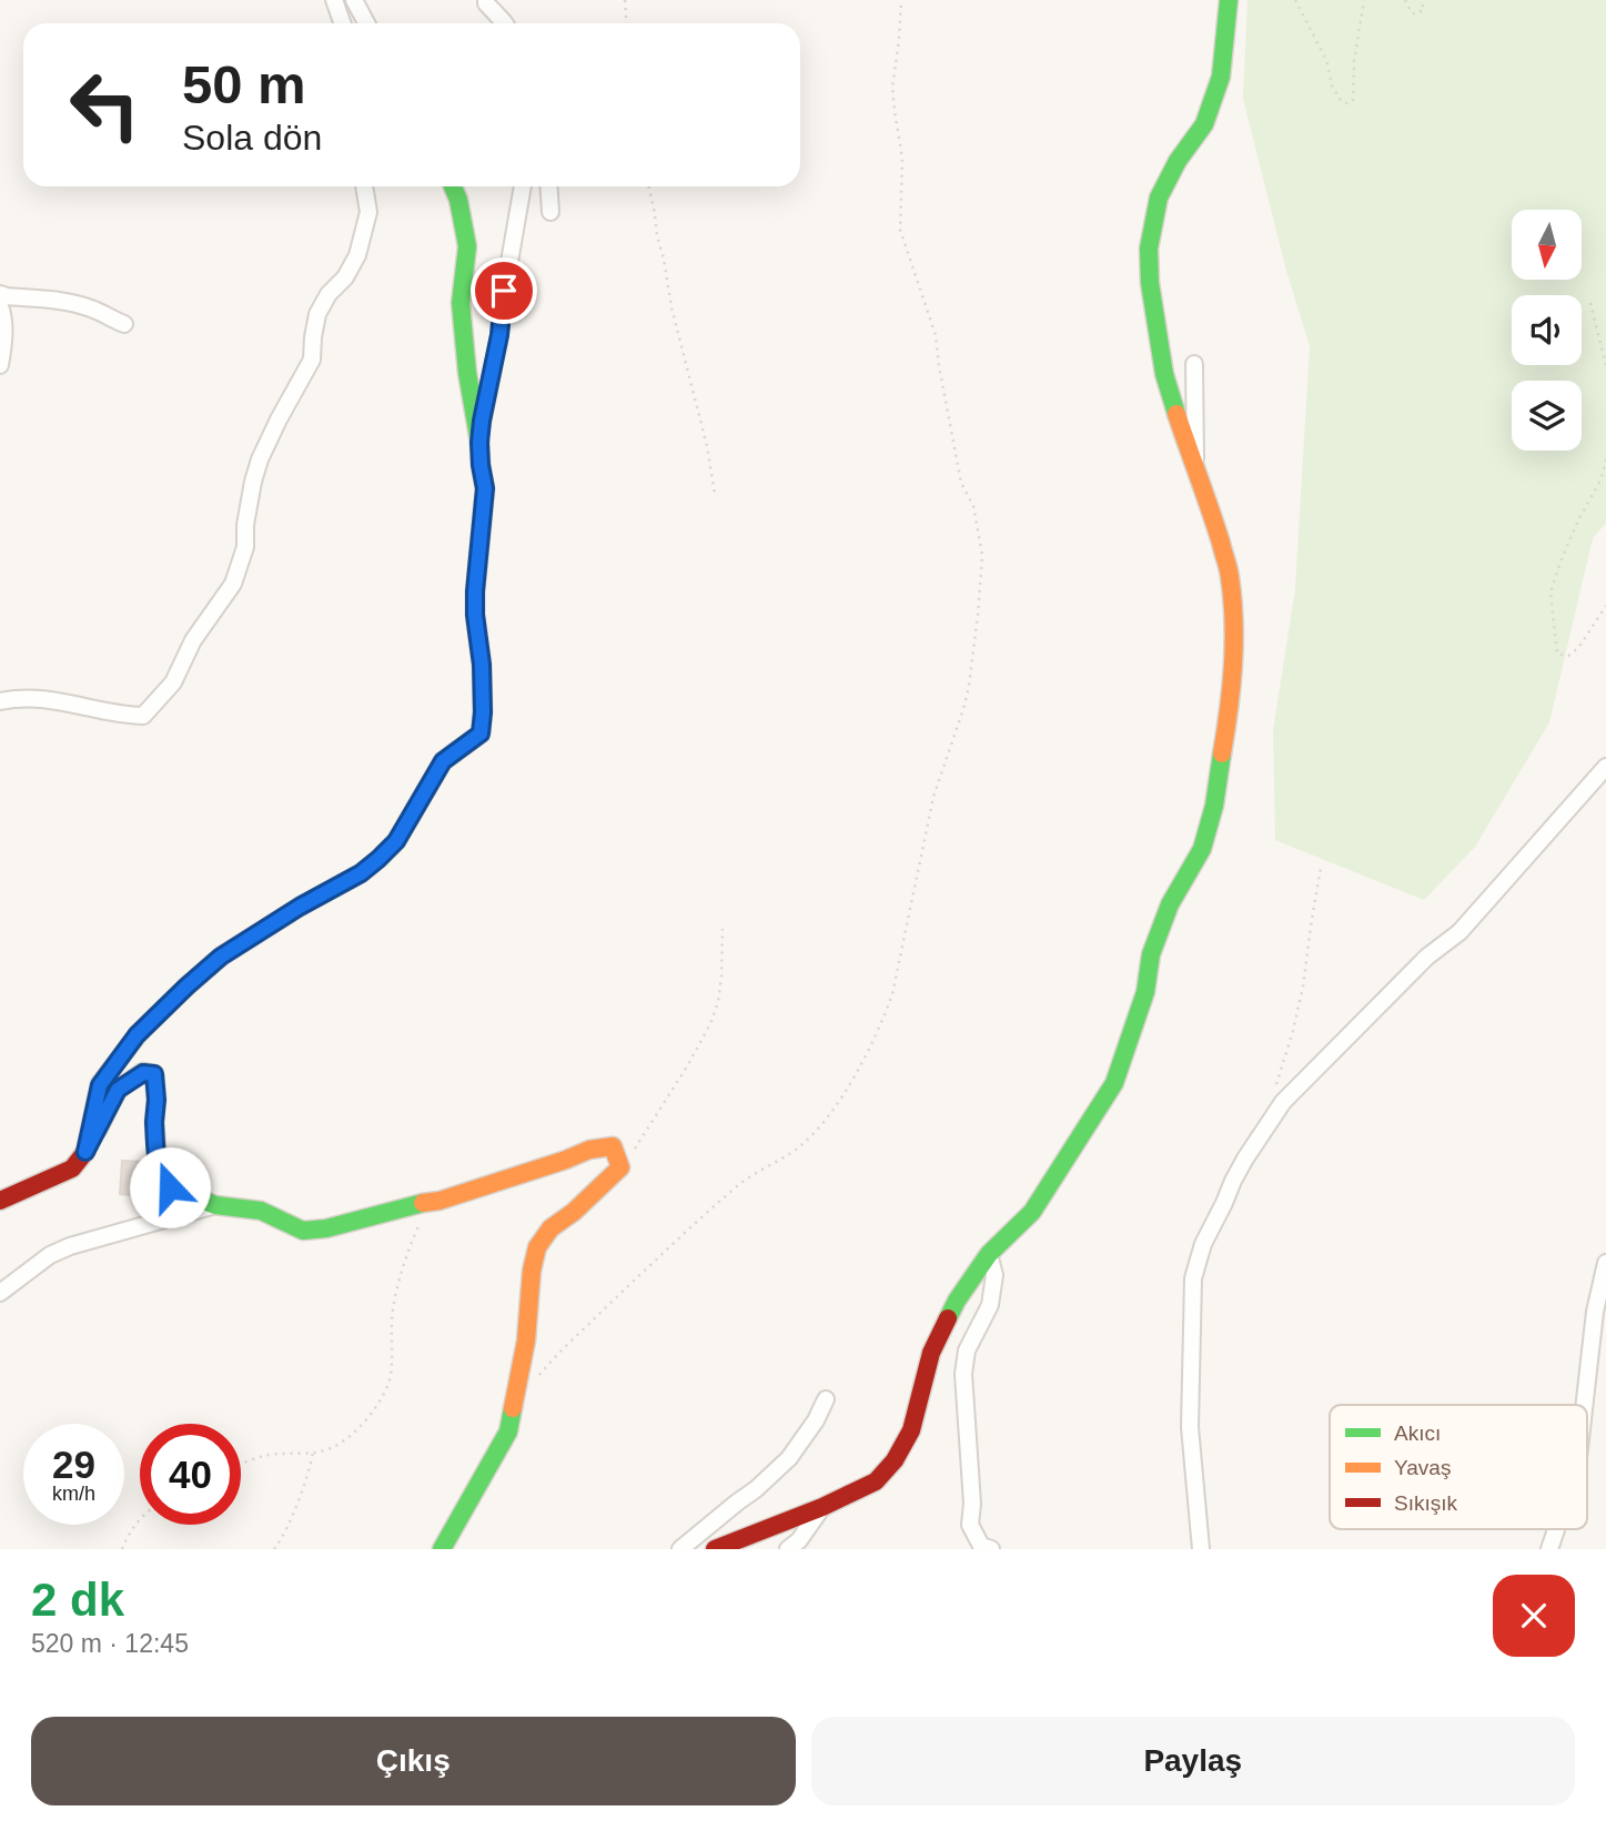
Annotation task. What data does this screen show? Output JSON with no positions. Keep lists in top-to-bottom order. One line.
{"legend":["Akıcı","Yavaş","Sıkışık"],"north":"bottom","page":{"turn":["50 m","Sola dön"],"speed":"29 km/h","limit":"40","heading":["2 dk","520 m · 12:45"],"buttons":["Çıkış","Paylaş"]}}
